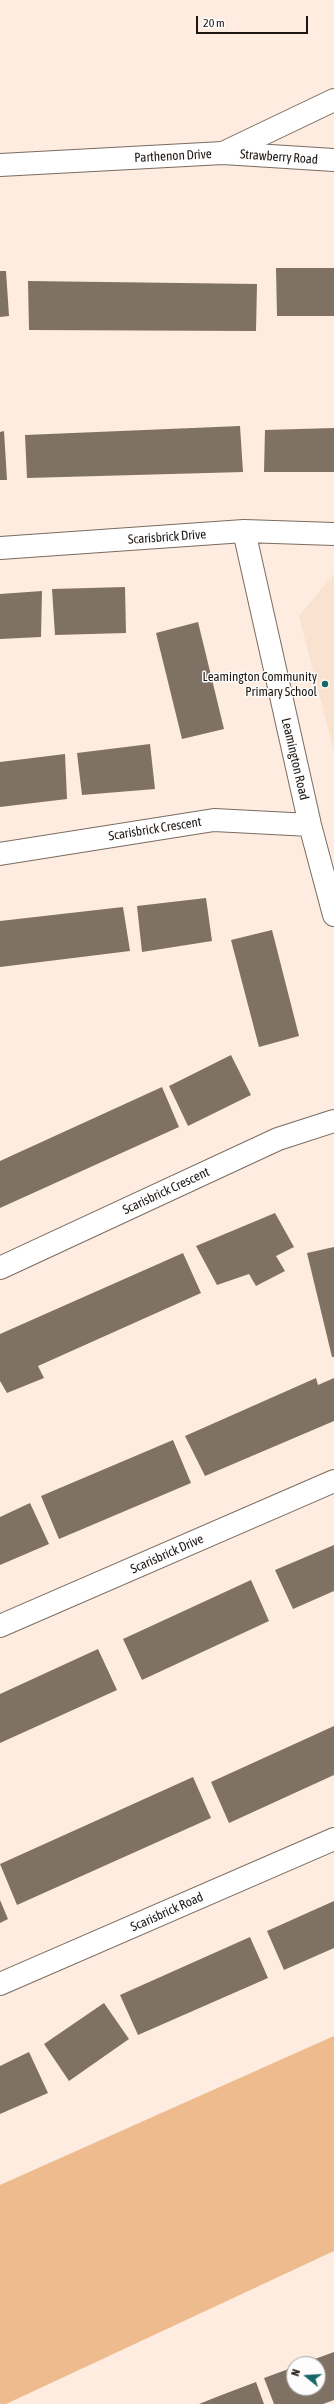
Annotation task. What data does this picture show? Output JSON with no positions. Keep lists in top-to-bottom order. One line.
{"streets":{"street":["Parthenon Drive","Strawberry Road","Scarisbrick Drive","Leamington Road","Scarisbrick Crescent","Scarisbrick Road"]},"crossings":[["Parthenon Drive","Strawberry Road"],["Scarisbrick Drive","Leamington Road"],["Leamington Road","Scarisbrick Crescent"]],"places":["Leamington Community Primary School"],"scale_bar":"20 m","north":"left"}
